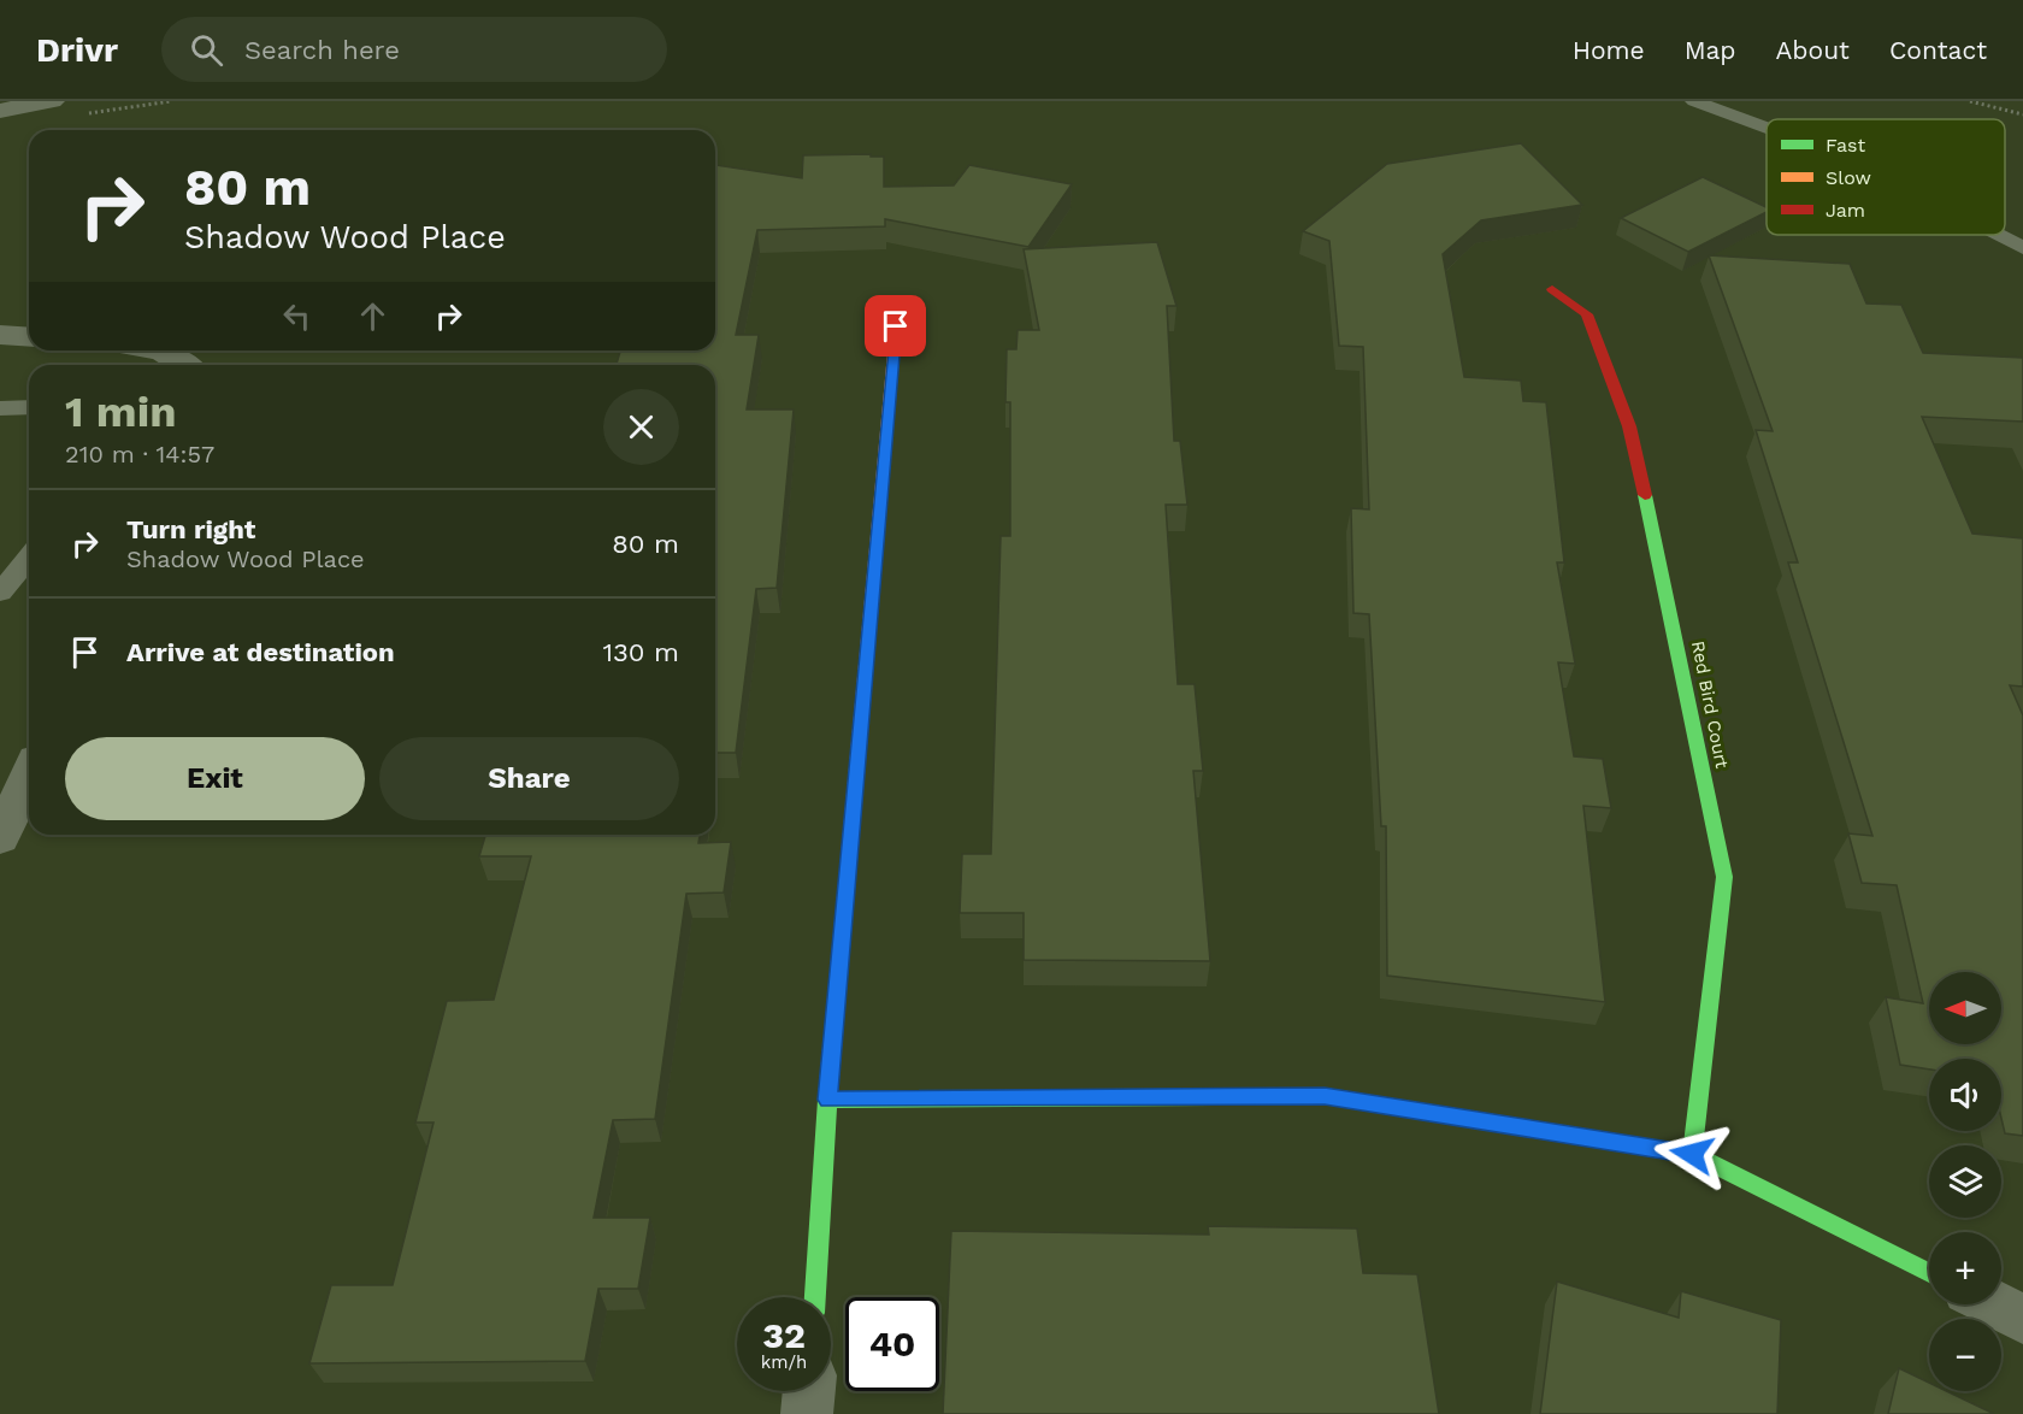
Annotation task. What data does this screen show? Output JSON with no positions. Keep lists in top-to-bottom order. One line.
{"streets":{"street":["Red Bird Court"]},"legend":["Fast","Slow","Jam"],"north":"left","page":{"header":"Drivr","search":"Search here","nav":["Home","Map","About","Contact"],"turn":["80 m","Shadow Wood Place"],"heading":["1 min","210 m · 14:57"],"list":[{"name":"Turn right","note":"Shadow Wood Place","value":"80 m"},{"name":"Arrive at destination","value":"130 m"}],"buttons":["Exit","Share"],"map_buttons":["+","−"],"speed":"32 km/h","limit":"40"}}
